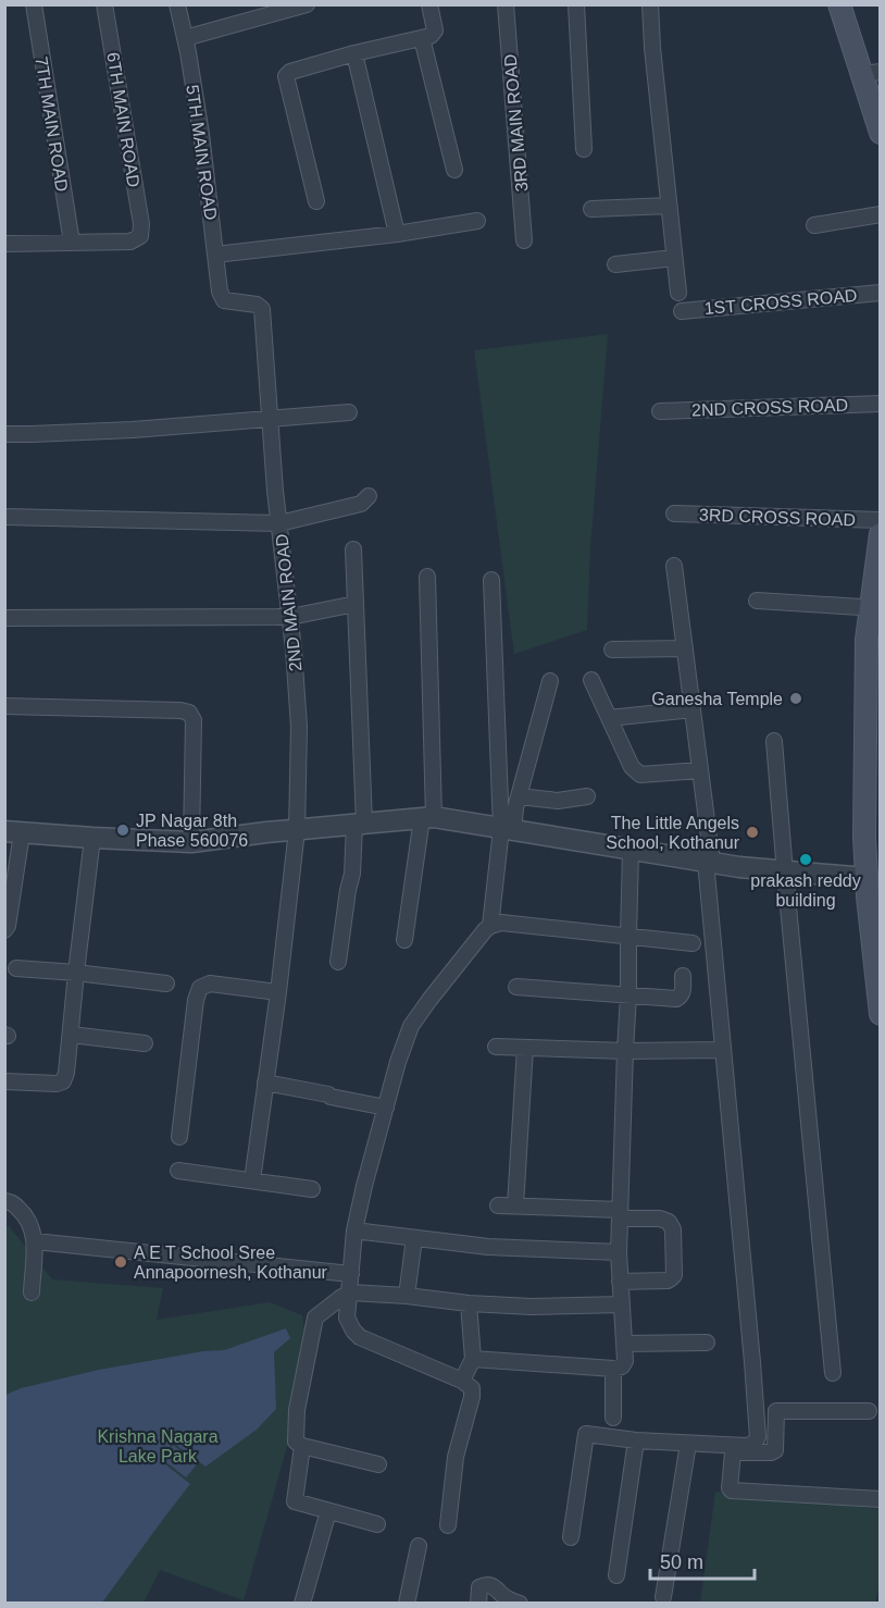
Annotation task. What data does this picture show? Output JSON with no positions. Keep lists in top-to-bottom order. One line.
{"streets":{"street":["6TH MAIN ROAD","3RD MAIN ROAD","7TH MAIN ROAD","5TH MAIN ROAD","1ST CROSS ROAD","2ND CROSS ROAD","3RD CROSS ROAD","2ND MAIN ROAD"]},"crossings":[["6TH MAIN ROAD","7TH MAIN ROAD"],["5TH MAIN ROAD","2ND MAIN ROAD"]],"parks":["Krishna Nagara Lake Park"],"places":["Ganesha Temple","JP Nagar 8th Phase 560076","The Little Angels School, Kothanur","prakash reddy building","A E T School Sree Annapoornesh, Kothanur"],"scale_bar":"50 m"}
